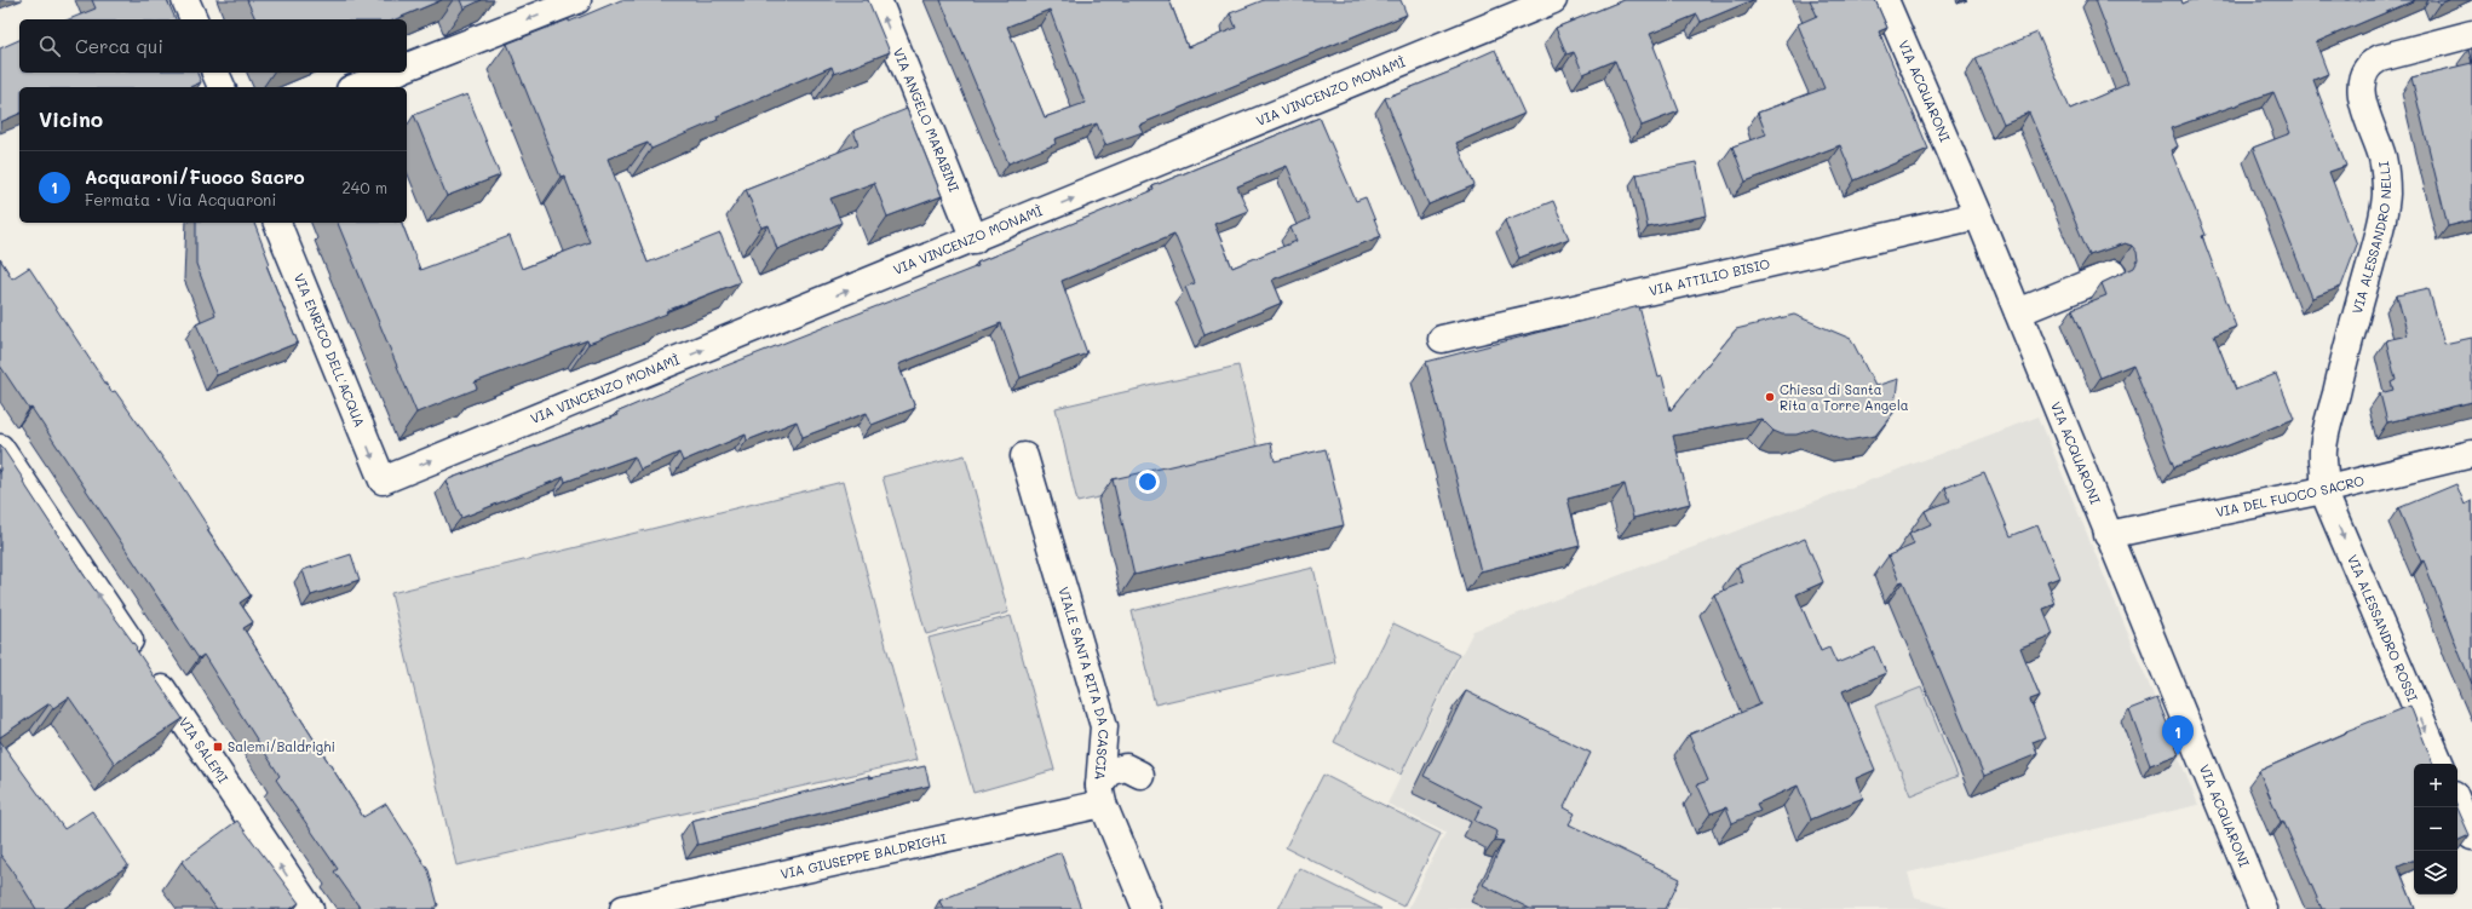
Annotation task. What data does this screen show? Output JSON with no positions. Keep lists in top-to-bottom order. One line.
{"streets":{"street":["VIA VINCENZO MONAMÌ","VIA ACQUARONI","VIA ANGELO MARABINI","VIA ALESSANDRO NELLI","VIA ATTILIO BISIO","VIA ENRICO DELL'ACQUA","VIA DEL FUOCO SACRO","VIA ALESSANDRO ROSSI","VIALE SANTA RITA DA CASCIA","VIA SALEMI","VIA GIUSEPPE BALDRIGHI"]},"crossings":[["VIA VINCENZO MONAMÌ","VIA ANGELO MARABINI"],["VIA VINCENZO MONAMÌ","VIA ENRICO DELL'ACQUA"],["VIA ACQUARONI","VIA ATTILIO BISIO"],["VIA ACQUARONI","VIA DEL FUOCO SACRO"],["VIA ALESSANDRO NELLI","VIA DEL FUOCO SACRO"],["VIA ALESSANDRO NELLI","VIA ALESSANDRO ROSSI"],["VIA DEL FUOCO SACRO","VIA ALESSANDRO ROSSI"],["VIALE SANTA RITA DA CASCIA","VIA GIUSEPPE BALDRIGHI"]],"one_way":["VIA VINCENZO MONAMÌ","VIA ANGELO MARABINI","VIA ENRICO DELL'ACQUA","VIA ALESSANDRO ROSSI","VIA SALEMI"],"places":{"other":["Chiesa di Santa Rita a Torre Angela"],"transit":["Salemi/Baldrighi"]},"page":{"search":"Cerca qui","heading":"Vicino","list":[{"mark":"1","name":"Acquaroni/Fuoco Sacro","note":"Fermata · Via Acquaroni","value":"240 m"}],"pins":"1","map_buttons":["+","−"]}}
